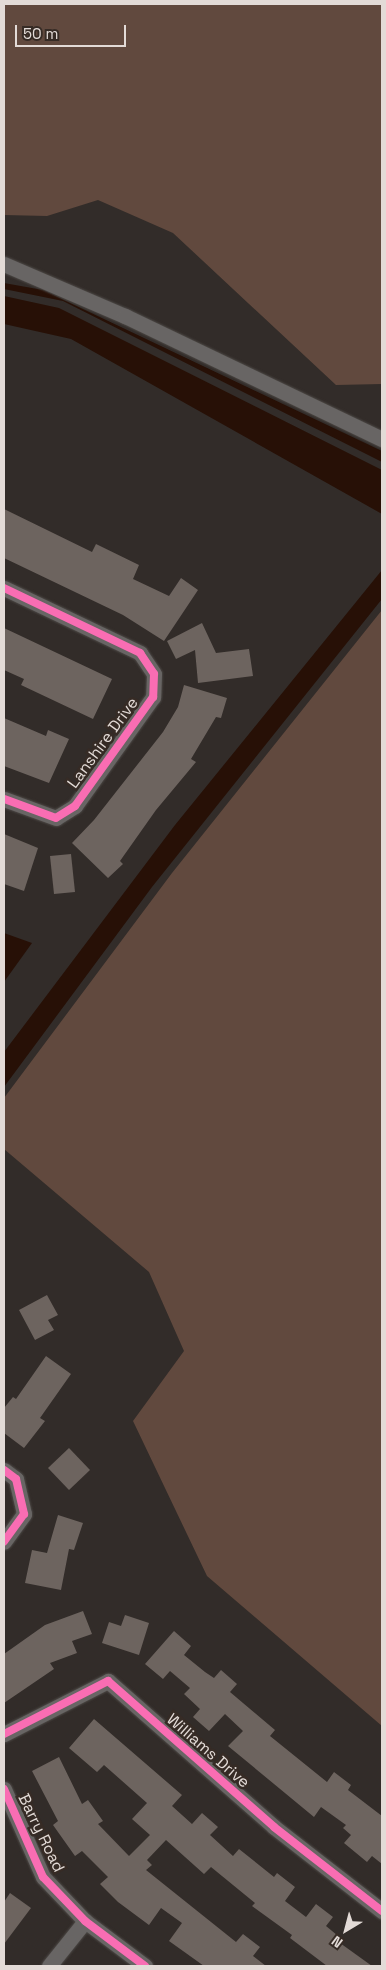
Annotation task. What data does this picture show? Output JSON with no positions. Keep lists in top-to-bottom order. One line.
{"streets":{"street":["Lanshire Drive","Williams Drive","Barry Road"]},"scale_bar":"50 m","north":"bottom left"}
